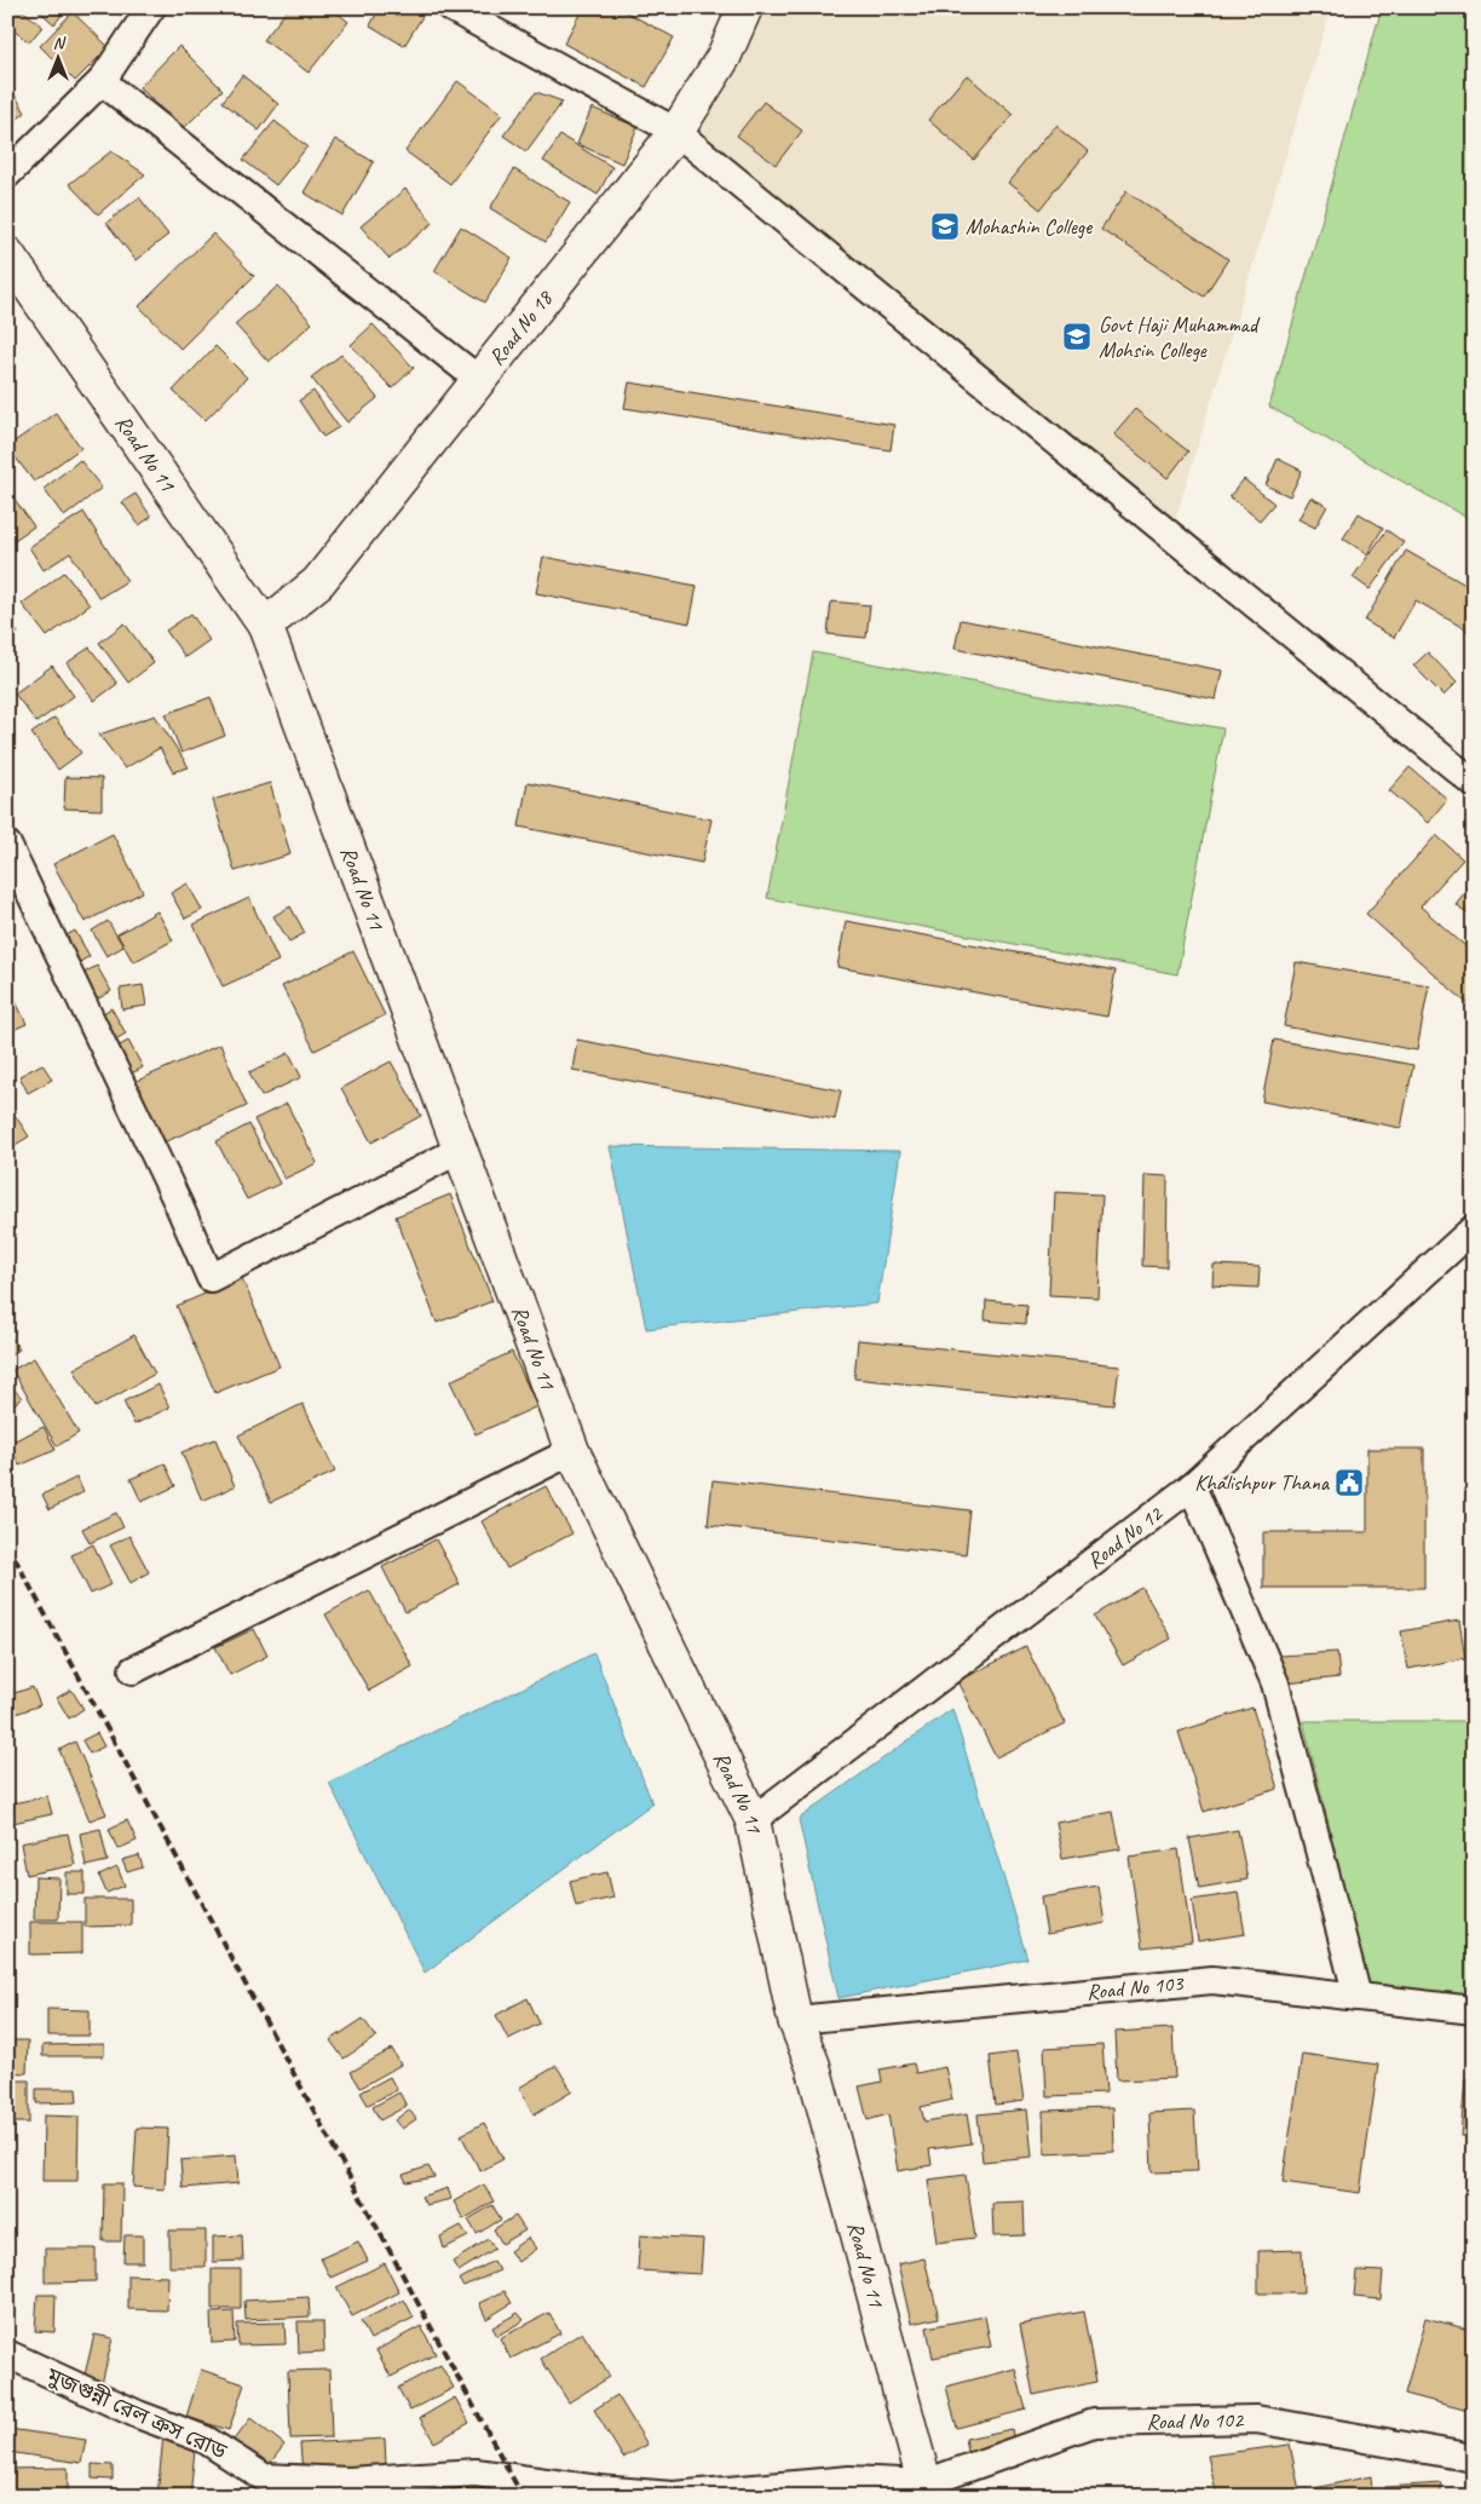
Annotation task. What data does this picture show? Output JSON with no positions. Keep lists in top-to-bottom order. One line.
{"streets":{"street":["Road No 18","Road No 11","Road No 12","Road No 103","মুজগুন্নী রেল ক্রস রোড","Road No 102"]},"crossings":[["Road No 18","Road No 11"],["Road No 11","Road No 12"],["Road No 11","Road No 103"],["Road No 11","মুজগুন্নী রেল ক্রস রোড"],["Road No 11","Road No 102"],["মুজগুন্নী রেল ক্রস রোড","Road No 102"]],"places":{"school or university":["Mohashin College","Govt Haji Muhammad Mohsin College"],"public building":["Khalishpur Thana"]},"north":"top"}
